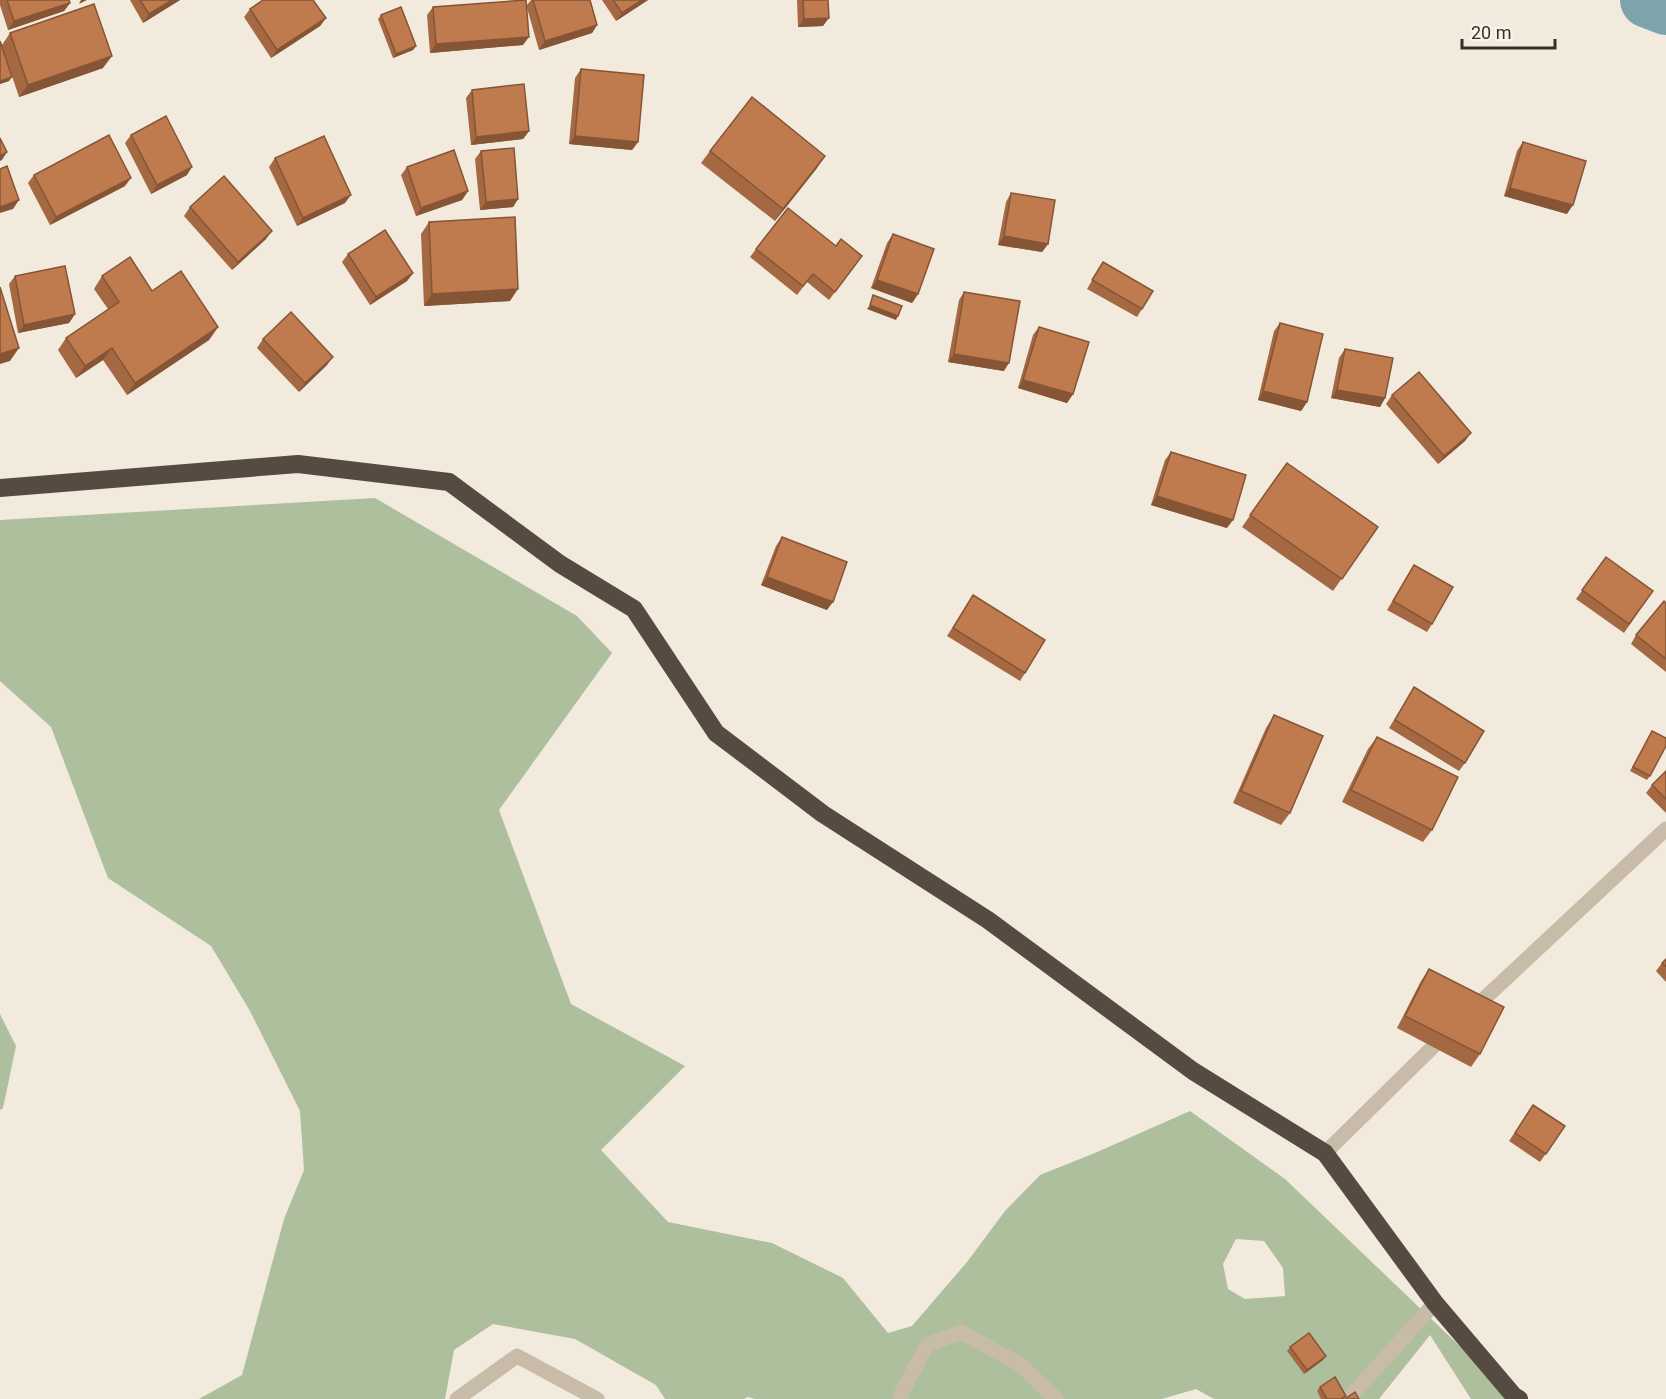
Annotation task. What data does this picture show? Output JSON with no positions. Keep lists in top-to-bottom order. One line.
{"scale_bar":"20 m"}
